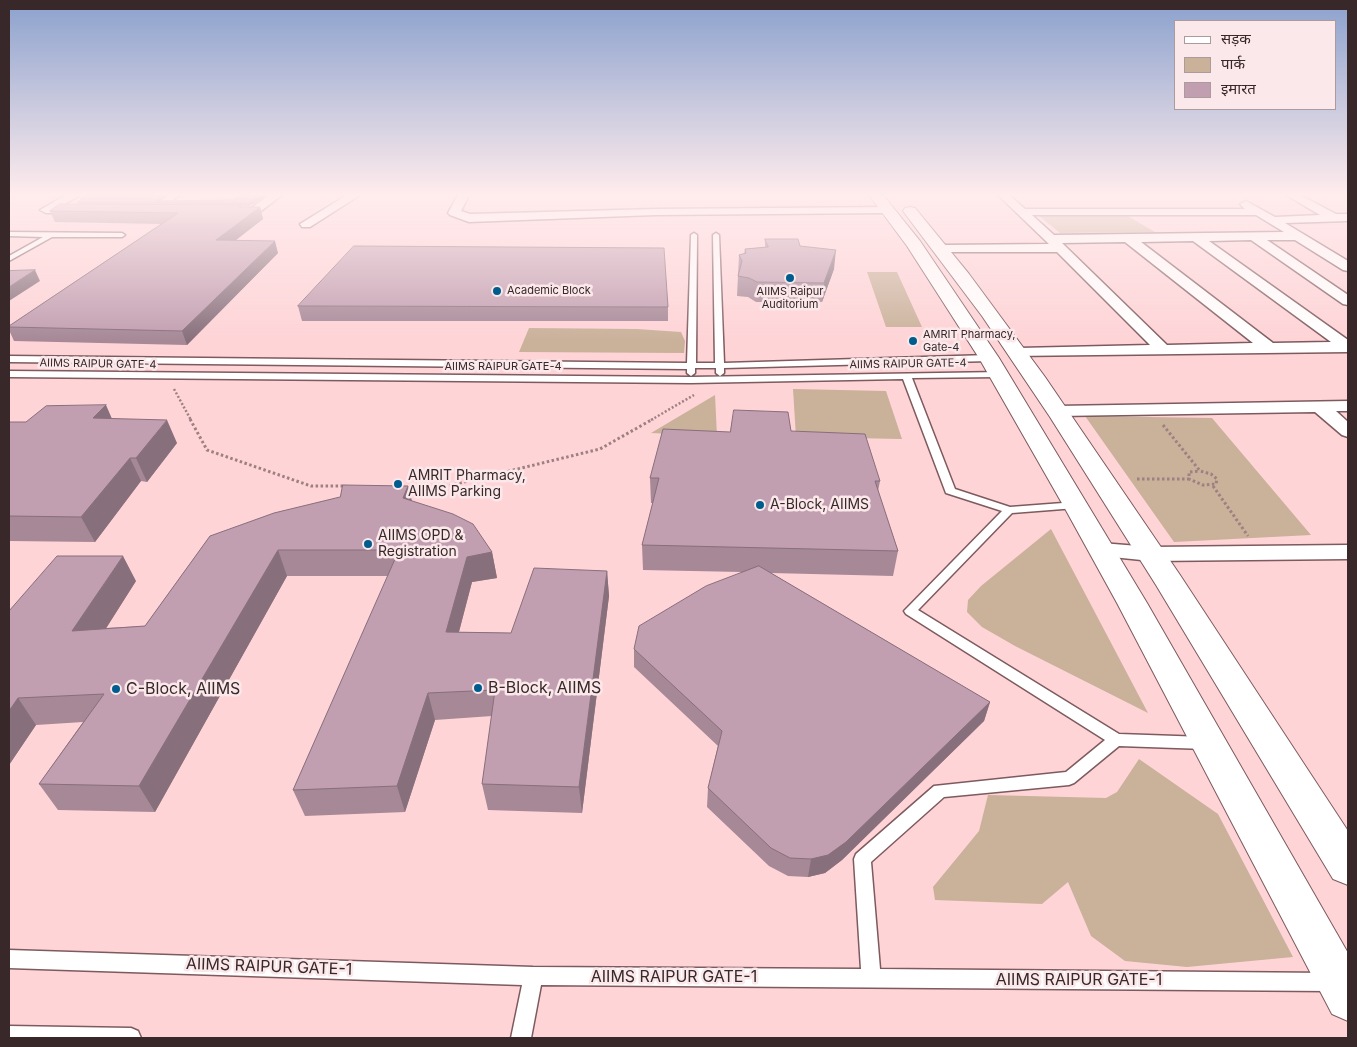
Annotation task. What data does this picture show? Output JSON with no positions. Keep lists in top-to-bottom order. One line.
{"streets":{"lane":["AIIMS RAIPUR GATE-4","AIIMS RAIPUR GATE-1"]},"places":["AIIMS Raipur Auditorium","Academic Block","AMRIT Pharmacy, Gate-4","AMRIT Pharmacy, AIIMS Parking","A-Block, AIIMS","AIIMS OPD & Registration","B-Block, AIIMS","C-Block, AIIMS"],"legend":["सड़क","पार्क","इमारत"]}
